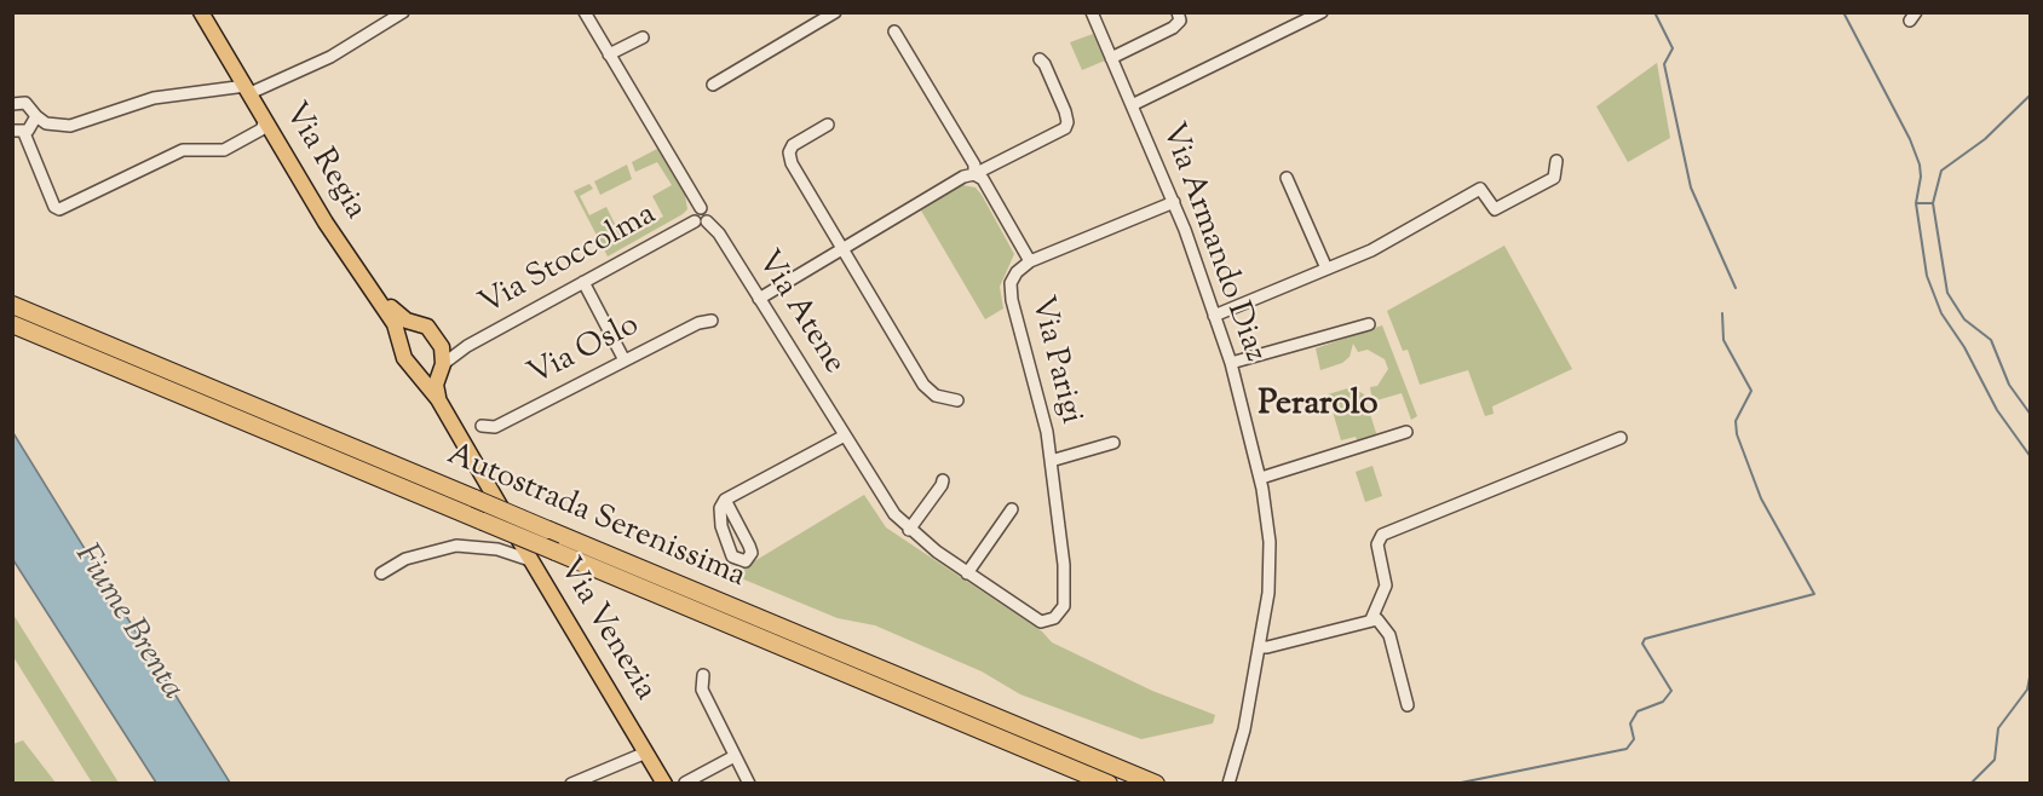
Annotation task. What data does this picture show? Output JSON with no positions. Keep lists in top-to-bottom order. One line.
{"streets":{"highway":["Autostrada Serenissima"],"main road":["Via Regia","Via Venezia"],"street":["Via Armando Diaz","Via Stoccolma","Via Atene","Via Oslo","Via Parigi"]},"crossings":[["Via Regia","Via Stoccolma"],["Via Regia","Via Venezia"],["Via Armando Diaz","Via Parigi"],["Via Stoccolma","Via Atene"],["Via Atene","Via Parigi"]],"districts":["Perarolo"],"water":["Fiume Brenta"]}
